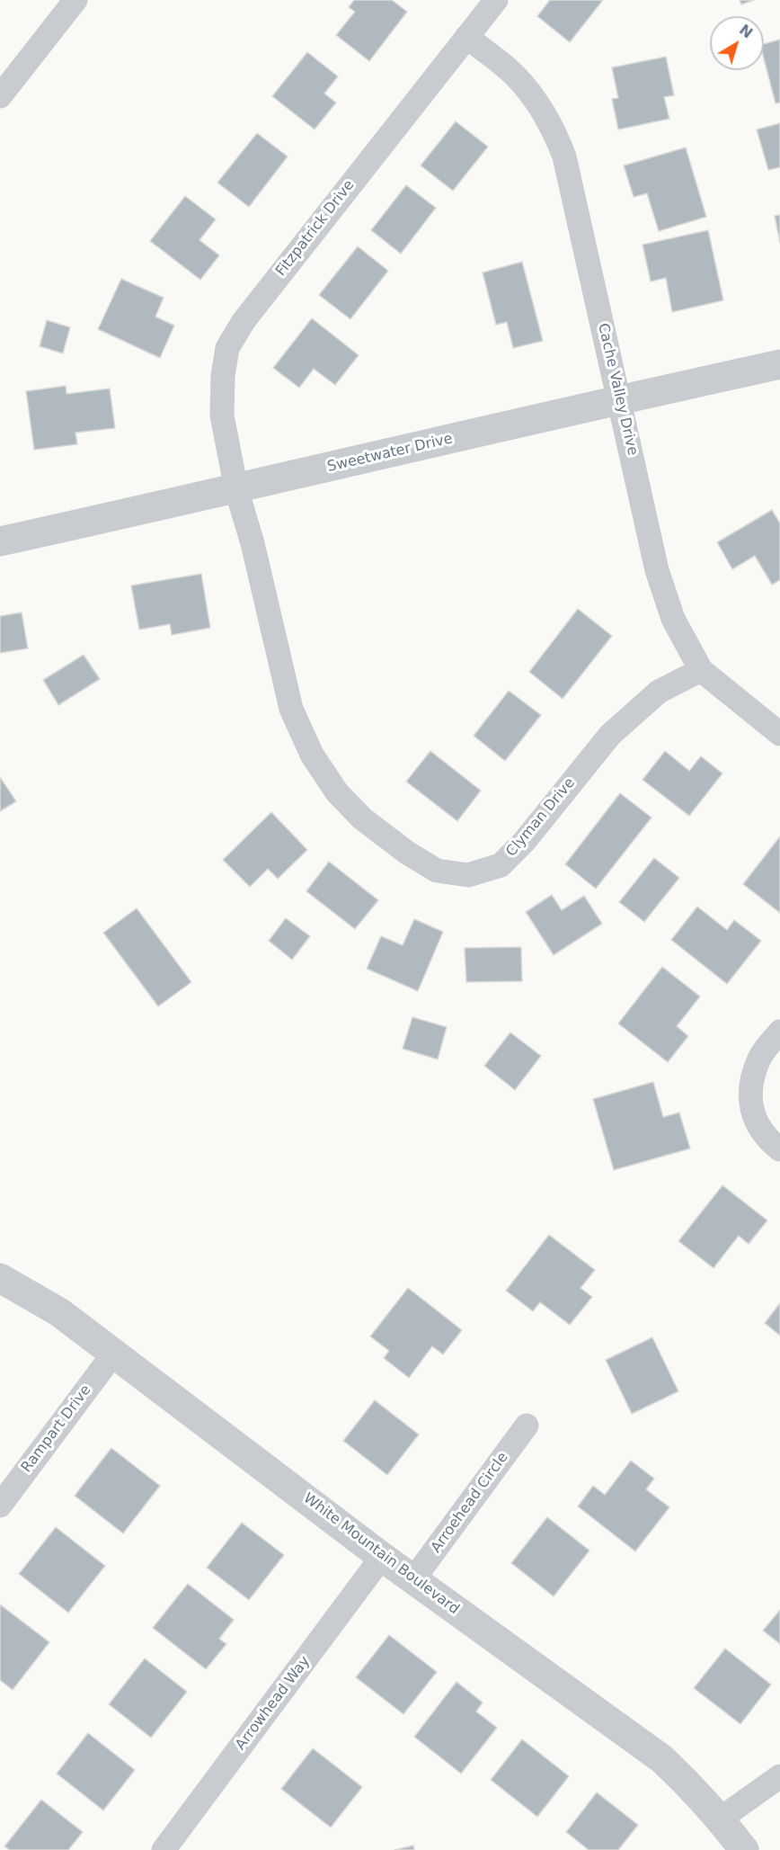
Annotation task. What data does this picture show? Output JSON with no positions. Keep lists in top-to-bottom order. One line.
{"streets":{"street":["Fitzpatrick Drive","Cache Valley Drive","Sweetwater Drive","Clyman Drive","Rampart Drive","Arroehead Circle","White Mountain Boulevard","Arrowhead Way"]},"crossings":[["Fitzpatrick Drive","Cache Valley Drive"],["Fitzpatrick Drive","Sweetwater Drive"],["Fitzpatrick Drive","Clyman Drive"],["Cache Valley Drive","Sweetwater Drive"],["Cache Valley Drive","Clyman Drive"],["Sweetwater Drive","Clyman Drive"],["Rampart Drive","White Mountain Boulevard"],["Arroehead Circle","White Mountain Boulevard"],["White Mountain Boulevard","Arrowhead Way"]],"north":"top right"}
